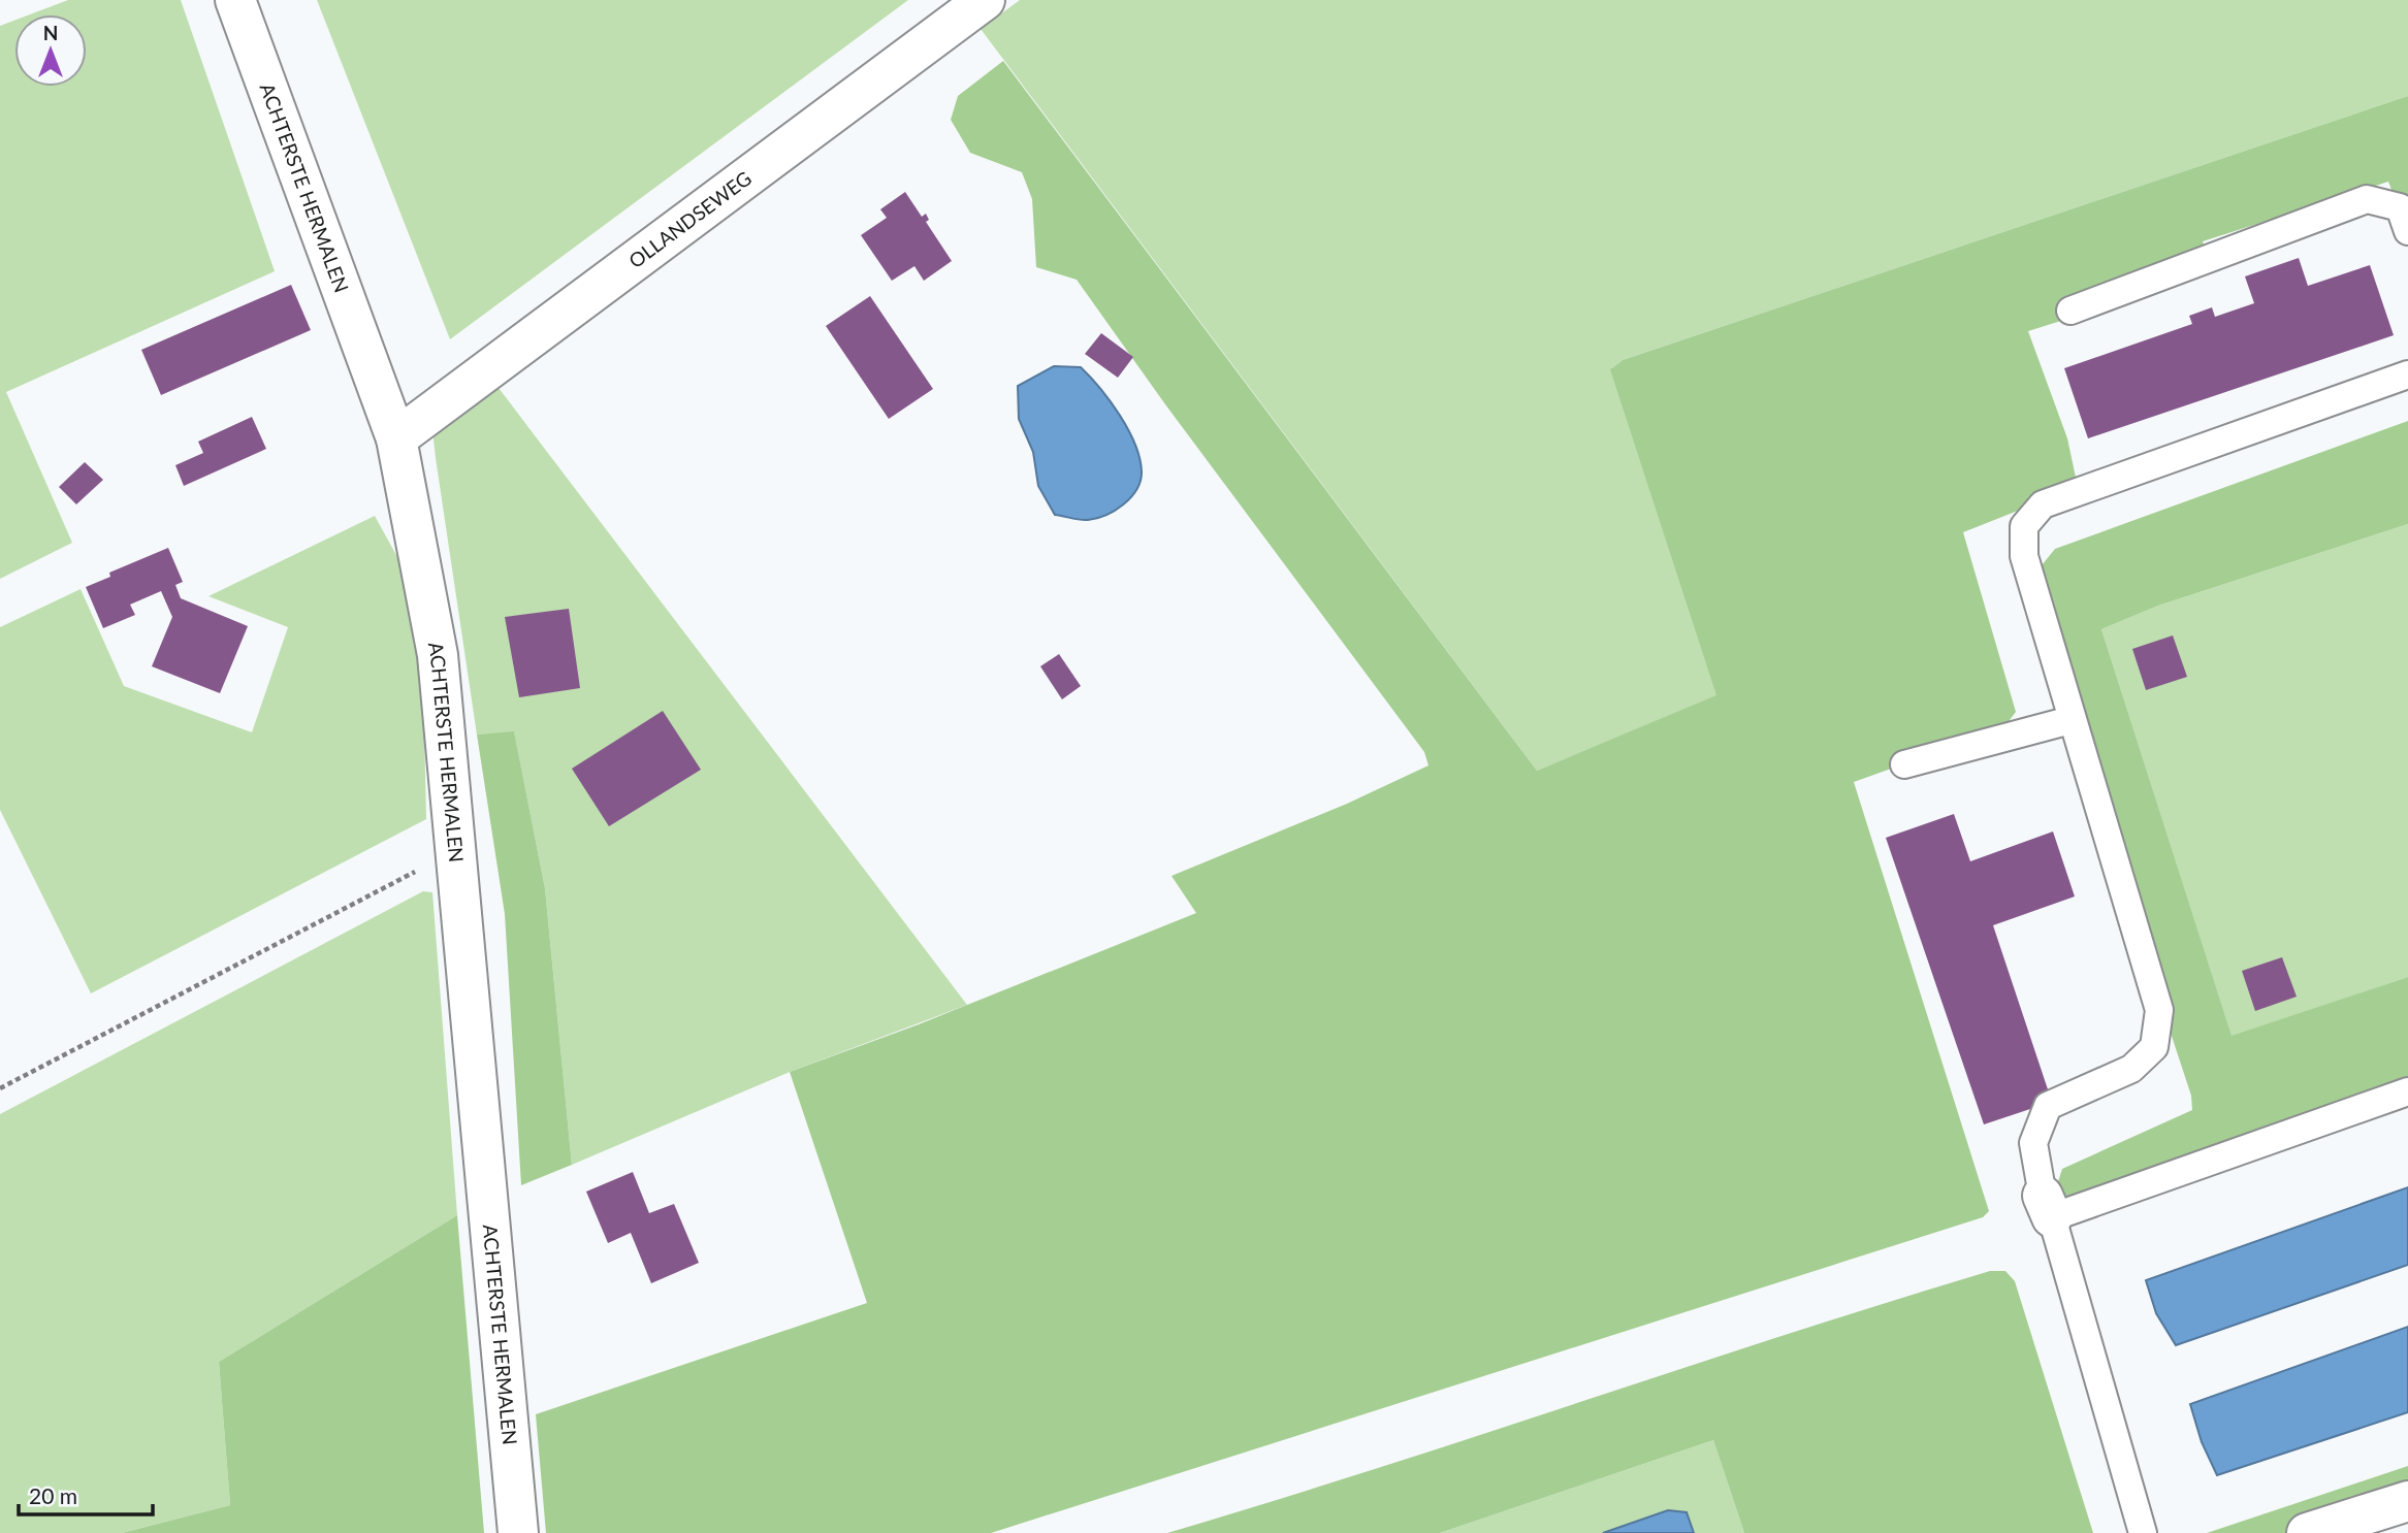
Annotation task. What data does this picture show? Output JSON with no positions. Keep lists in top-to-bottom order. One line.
{"streets":{"street":["ACHTERSTE HERMALEN","OLLANDSEWEG"]},"crossings":[["ACHTERSTE HERMALEN","OLLANDSEWEG"]],"scale_bar":"20 m","north":"top"}
